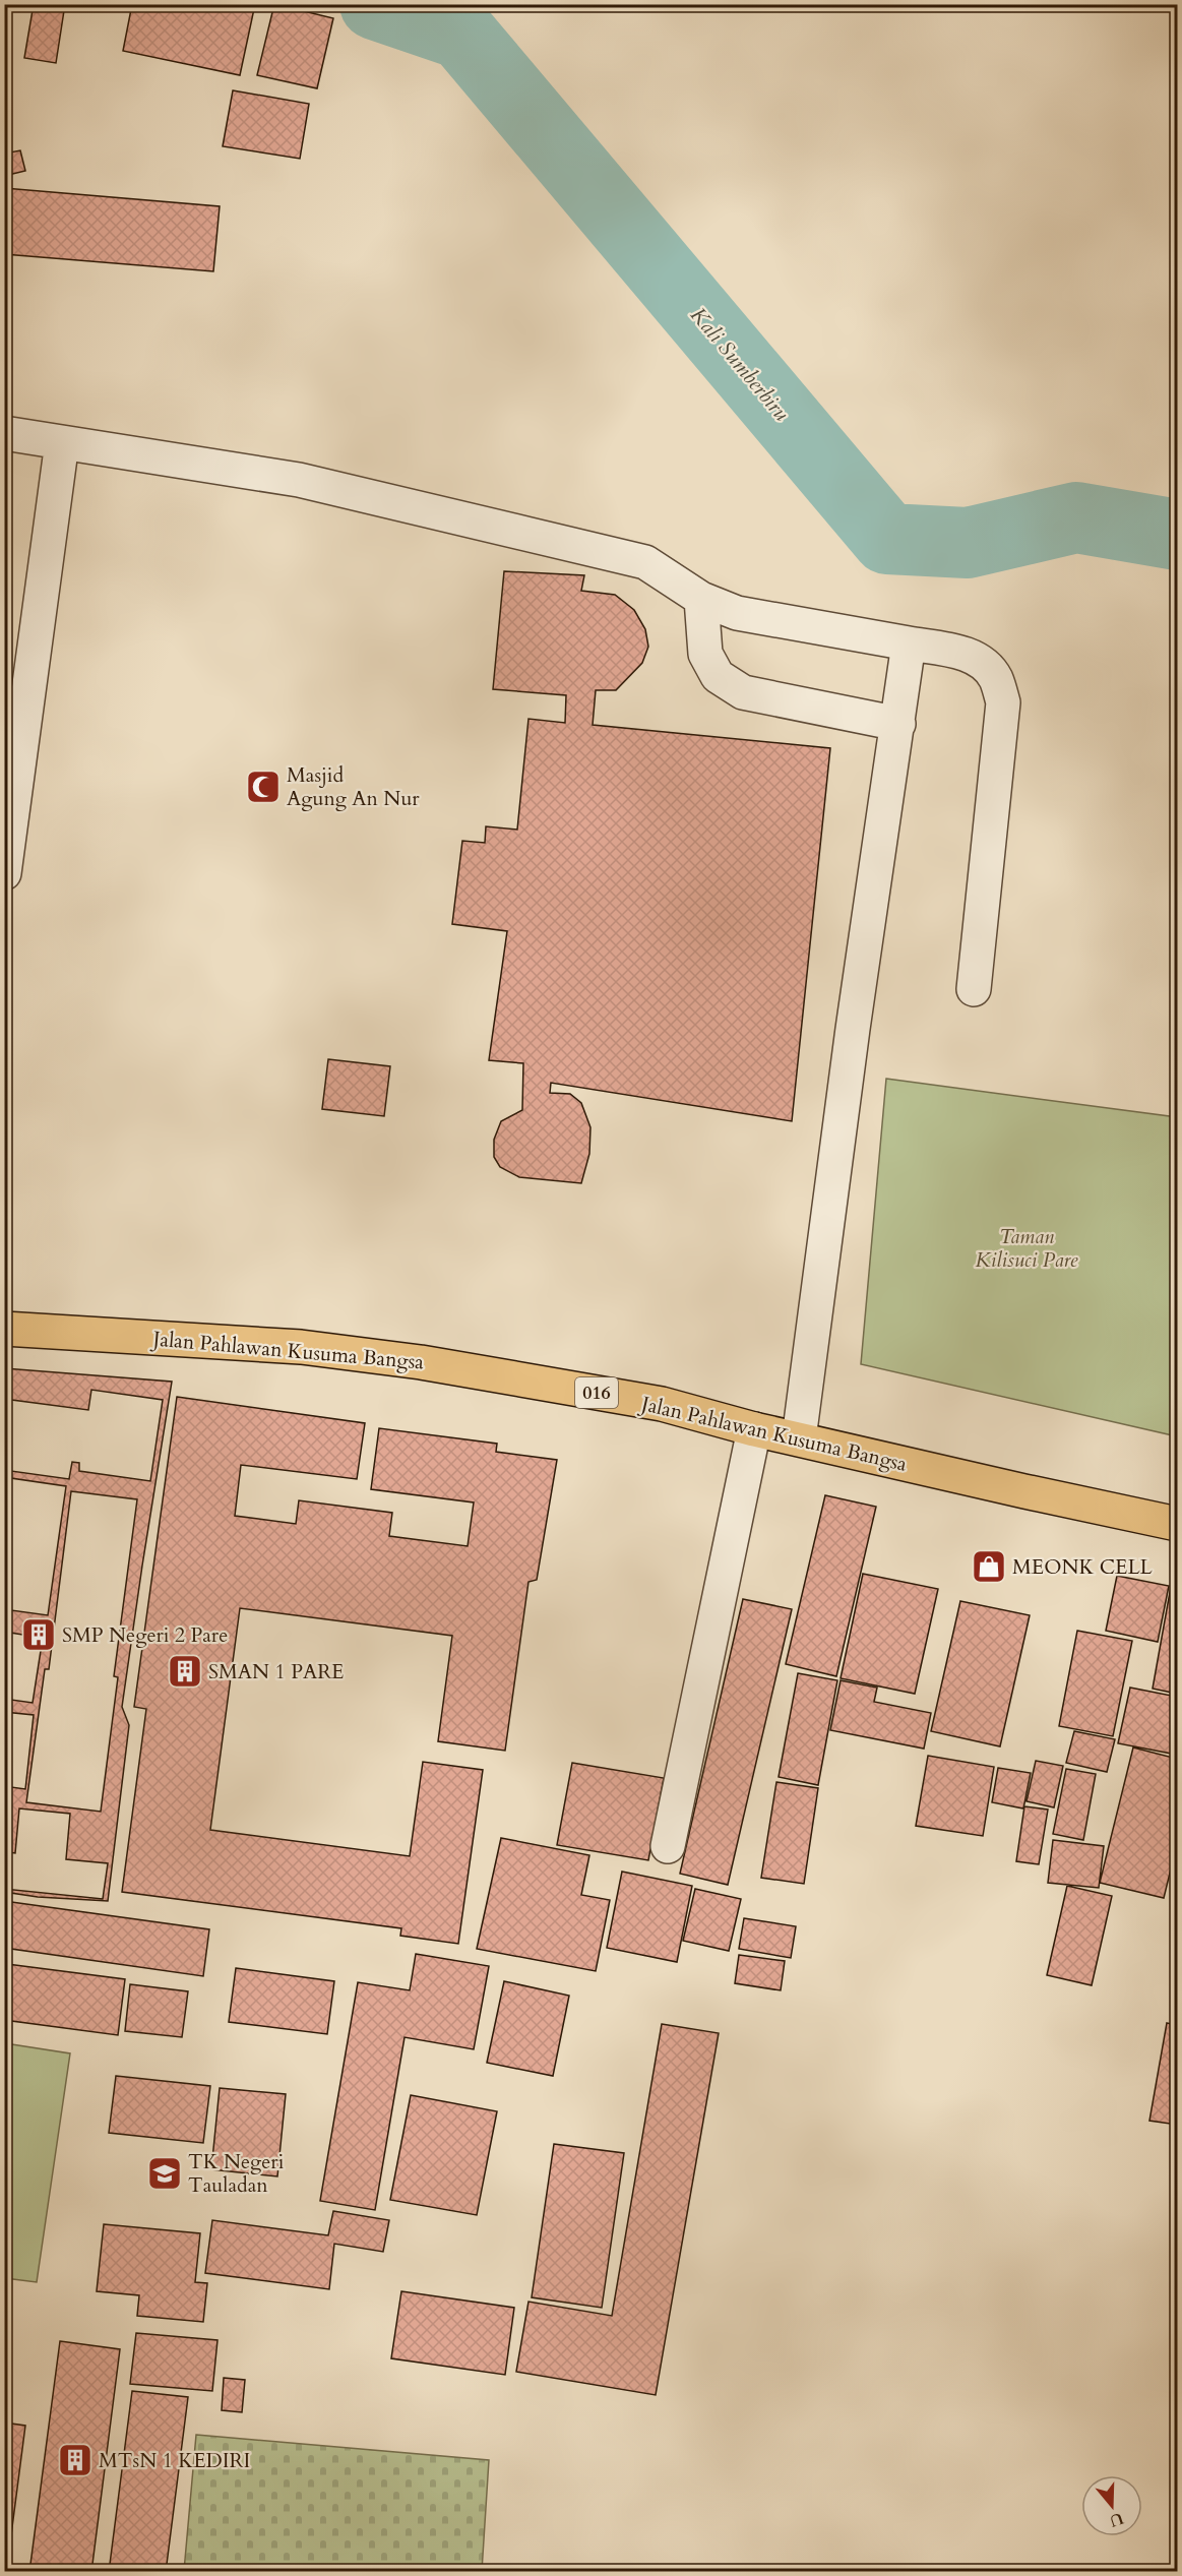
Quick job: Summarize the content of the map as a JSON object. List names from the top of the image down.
{
  "streets": {
    "main road": ["Jalan Pahlawan Kusuma Bangsa", "016"]
  },
  "water": ["Kali Sumberbiru"],
  "parks": ["Taman Kilisuci Pare"],
  "places": {
    "mosque": ["Masjid Agung An Nur"],
    "shop": ["MEONK CELL"],
    "building": ["SMP Negeri 2 Pare", "SMAN 1 PARE", "MTsN 1 KEDIRI"],
    "school or university": ["TK Negeri Tauladan"]
  },
  "north": "bottom"
}
